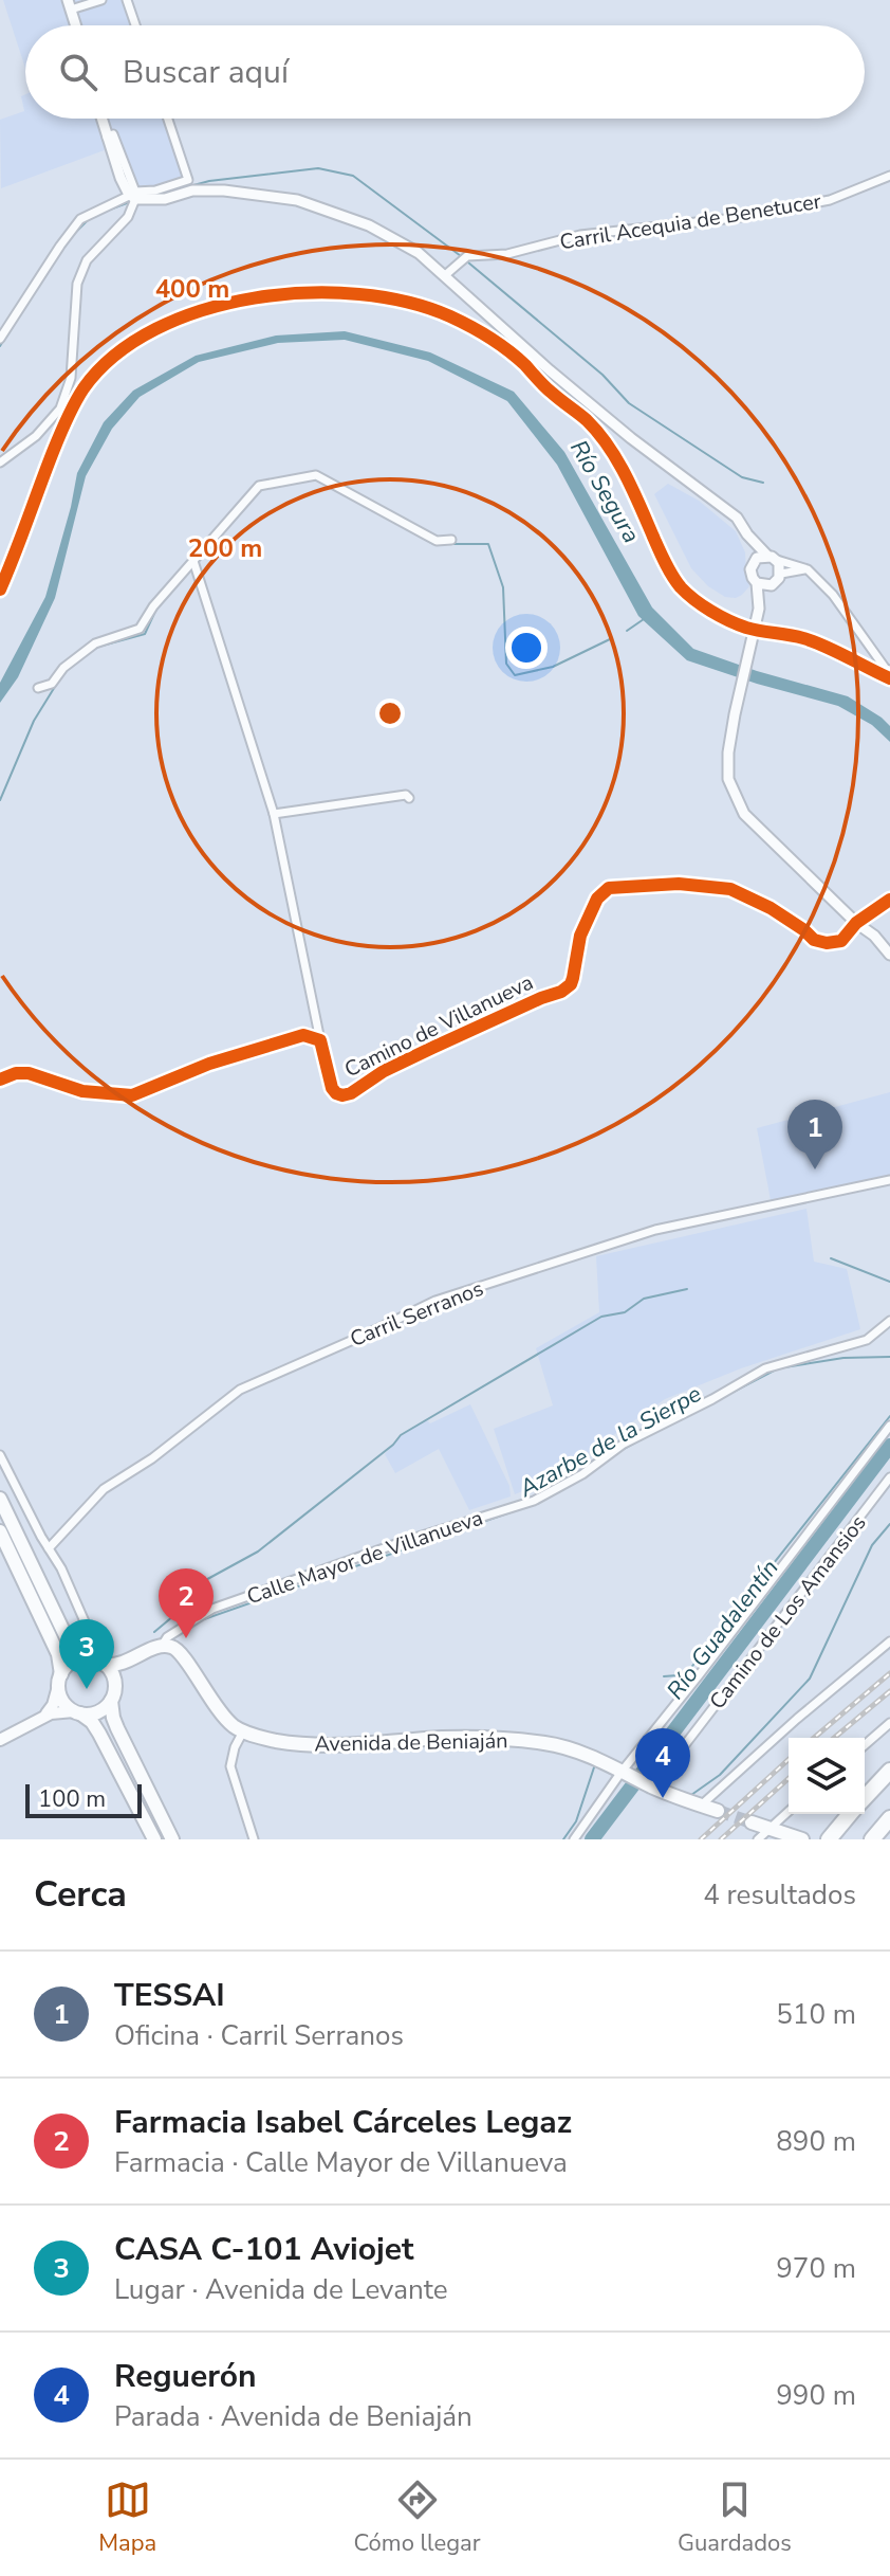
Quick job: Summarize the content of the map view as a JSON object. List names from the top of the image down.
{
  "streets": {
    "main road": ["Avenida de Beniaján"],
    "street": [
      "Carril Acequia de Benetucer",
      "Camino de Villanueva",
      "Carril Serranos",
      "Calle Mayor de Villanueva",
      "Camino de Los Amansios"
    ]
  },
  "crossings": [
    ["Calle Mayor de Villanueva", "Avenida de Beniaján"],
    ["Camino de Los Amansios", "Avenida de Beniaján"]
  ],
  "water": ["Río Segura", "Azarbe de la Sierpe", "Río Guadalentín"],
  "scale_bar": "100 m",
  "page": {
    "search": "Buscar aquí",
    "pins": [
      "1",
      "2",
      "3",
      "4"
    ],
    "scale": "100 m",
    "heading": ["Cerca", "4 resultados"],
    "list": [
      {
        "mark": "1",
        "name": "TESSAI",
        "note": "Oficina · Carril Serranos",
        "value": "510 m"
      },
      {
        "mark": "2",
        "name": "Farmacia Isabel Cárceles Legaz",
        "note": "Farmacia · Calle Mayor de Villanueva",
        "value": "890 m"
      },
      {
        "mark": "3",
        "name": "CASA C-101 Aviojet",
        "note": "Lugar · Avenida de Levante",
        "value": "970 m"
      },
      {
        "mark": "4",
        "name": "Reguerón",
        "note": "Parada · Avenida de Beniaján",
        "value": "990 m"
      }
    ],
    "nav": ["Mapa", "Cómo llegar", "Guardados"]
  },
  "rings": ["400 m", "200 m"]
}
